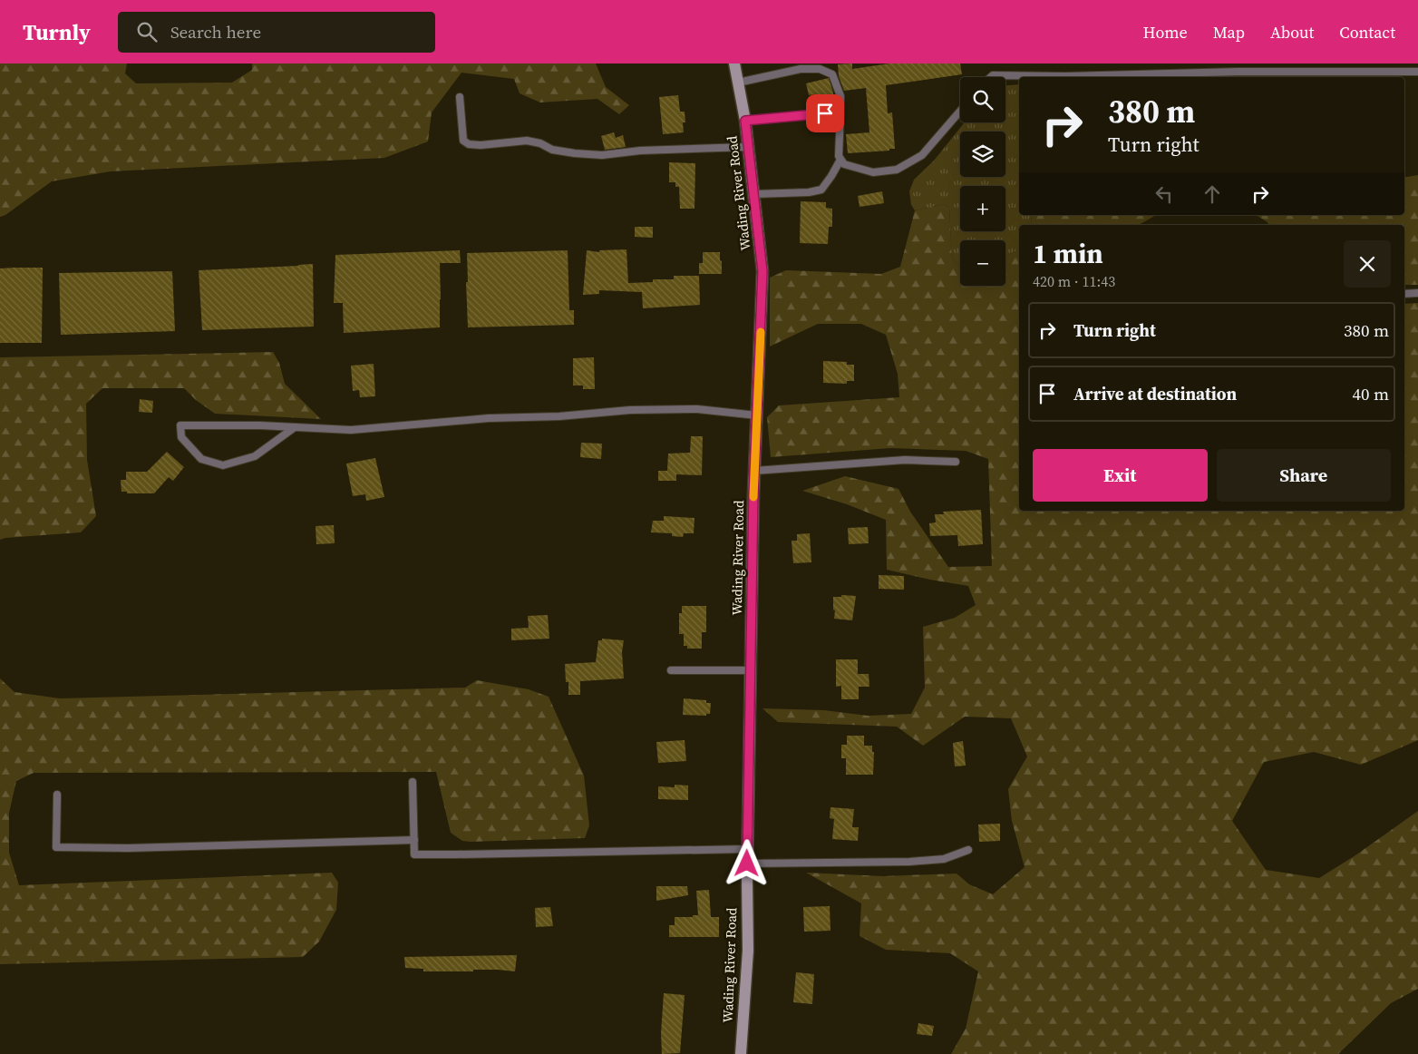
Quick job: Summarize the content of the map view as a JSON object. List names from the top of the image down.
{
  "streets": {
    "main road": ["Wading River Road"]
  },
  "page": {
    "header": "Turnly",
    "search": "Search here",
    "nav": [
      "Home",
      "Map",
      "About",
      "Contact"
    ],
    "map_buttons": ["+", "−"],
    "turn": ["380 m", "Turn right"],
    "heading": ["1 min", "420 m · 11:43"],
    "list": [
      {
        "name": "Turn right",
        "value": "380 m"
      },
      {
        "name": "Arrive at destination",
        "value": "40 m"
      }
    ],
    "buttons": ["Exit", "Share"]
  }
}
